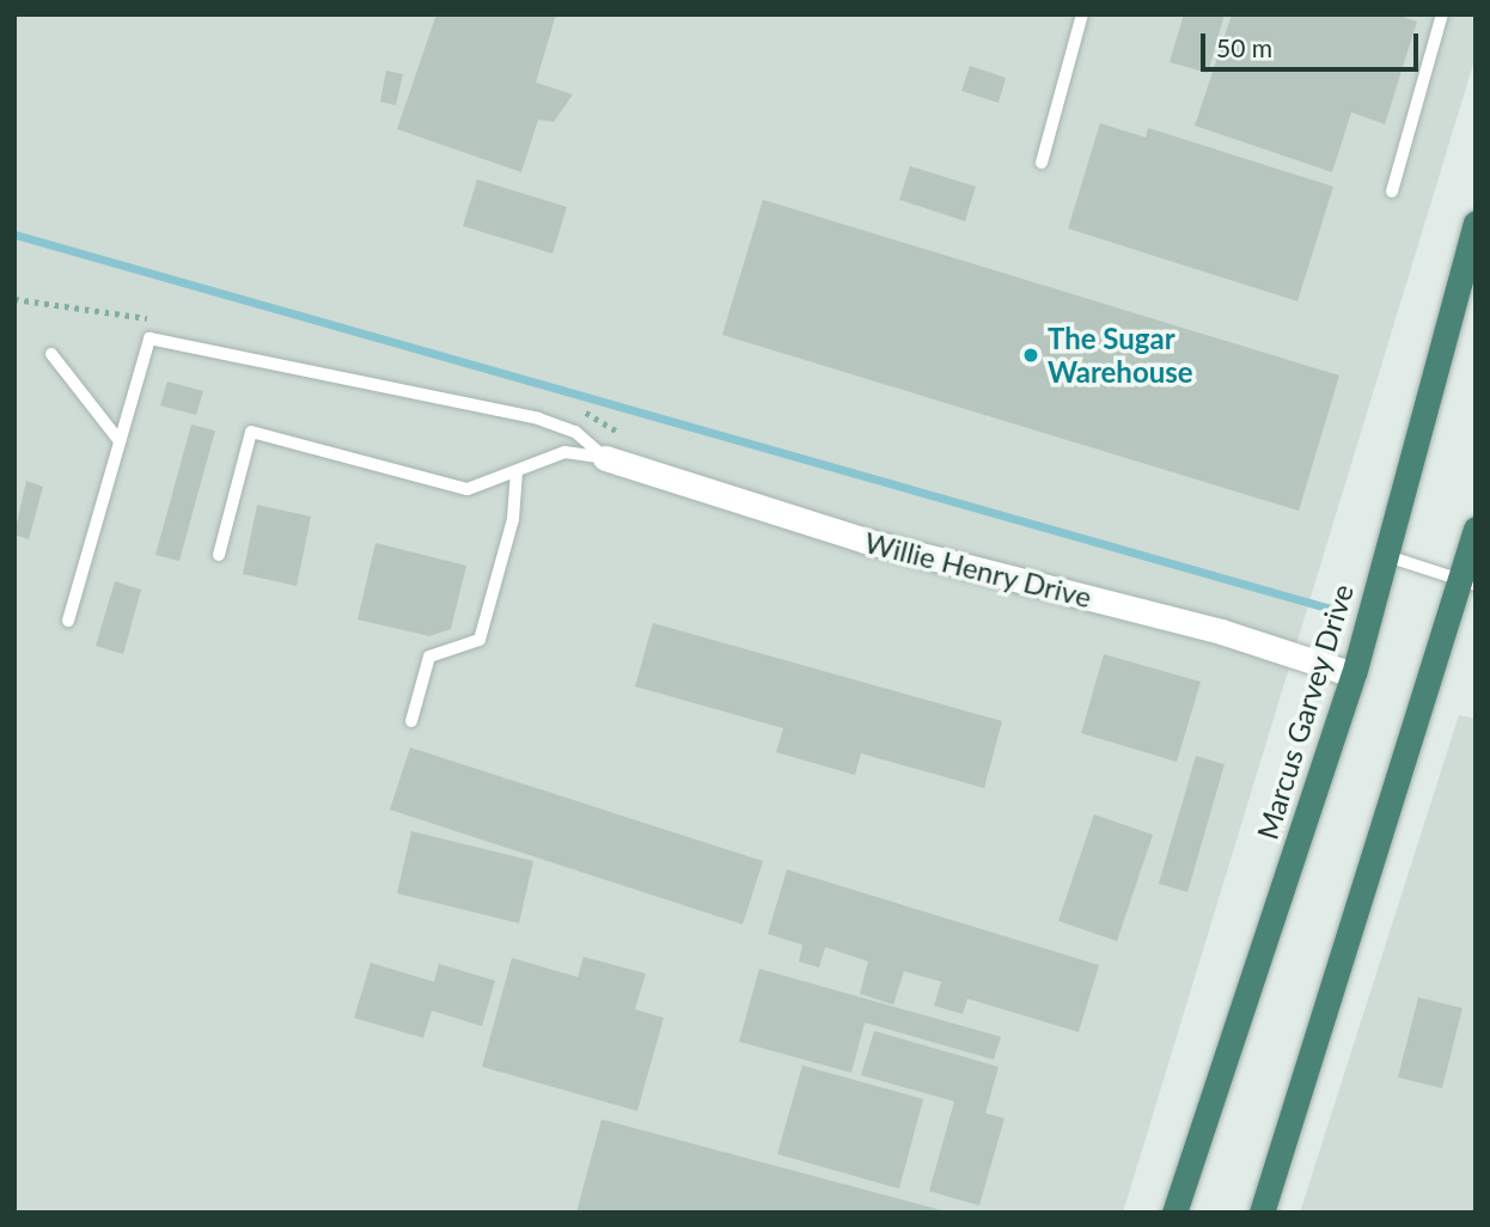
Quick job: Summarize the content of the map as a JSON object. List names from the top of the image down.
{
  "streets": {
    "highway": ["Marcus Garvey Drive"],
    "street": ["Willie Henry Drive"]
  },
  "crossings": [
    ["Willie Henry Drive", "Marcus Garvey Drive"]
  ],
  "places": ["The Sugar Warehouse"],
  "scale_bar": "50 m"
}
